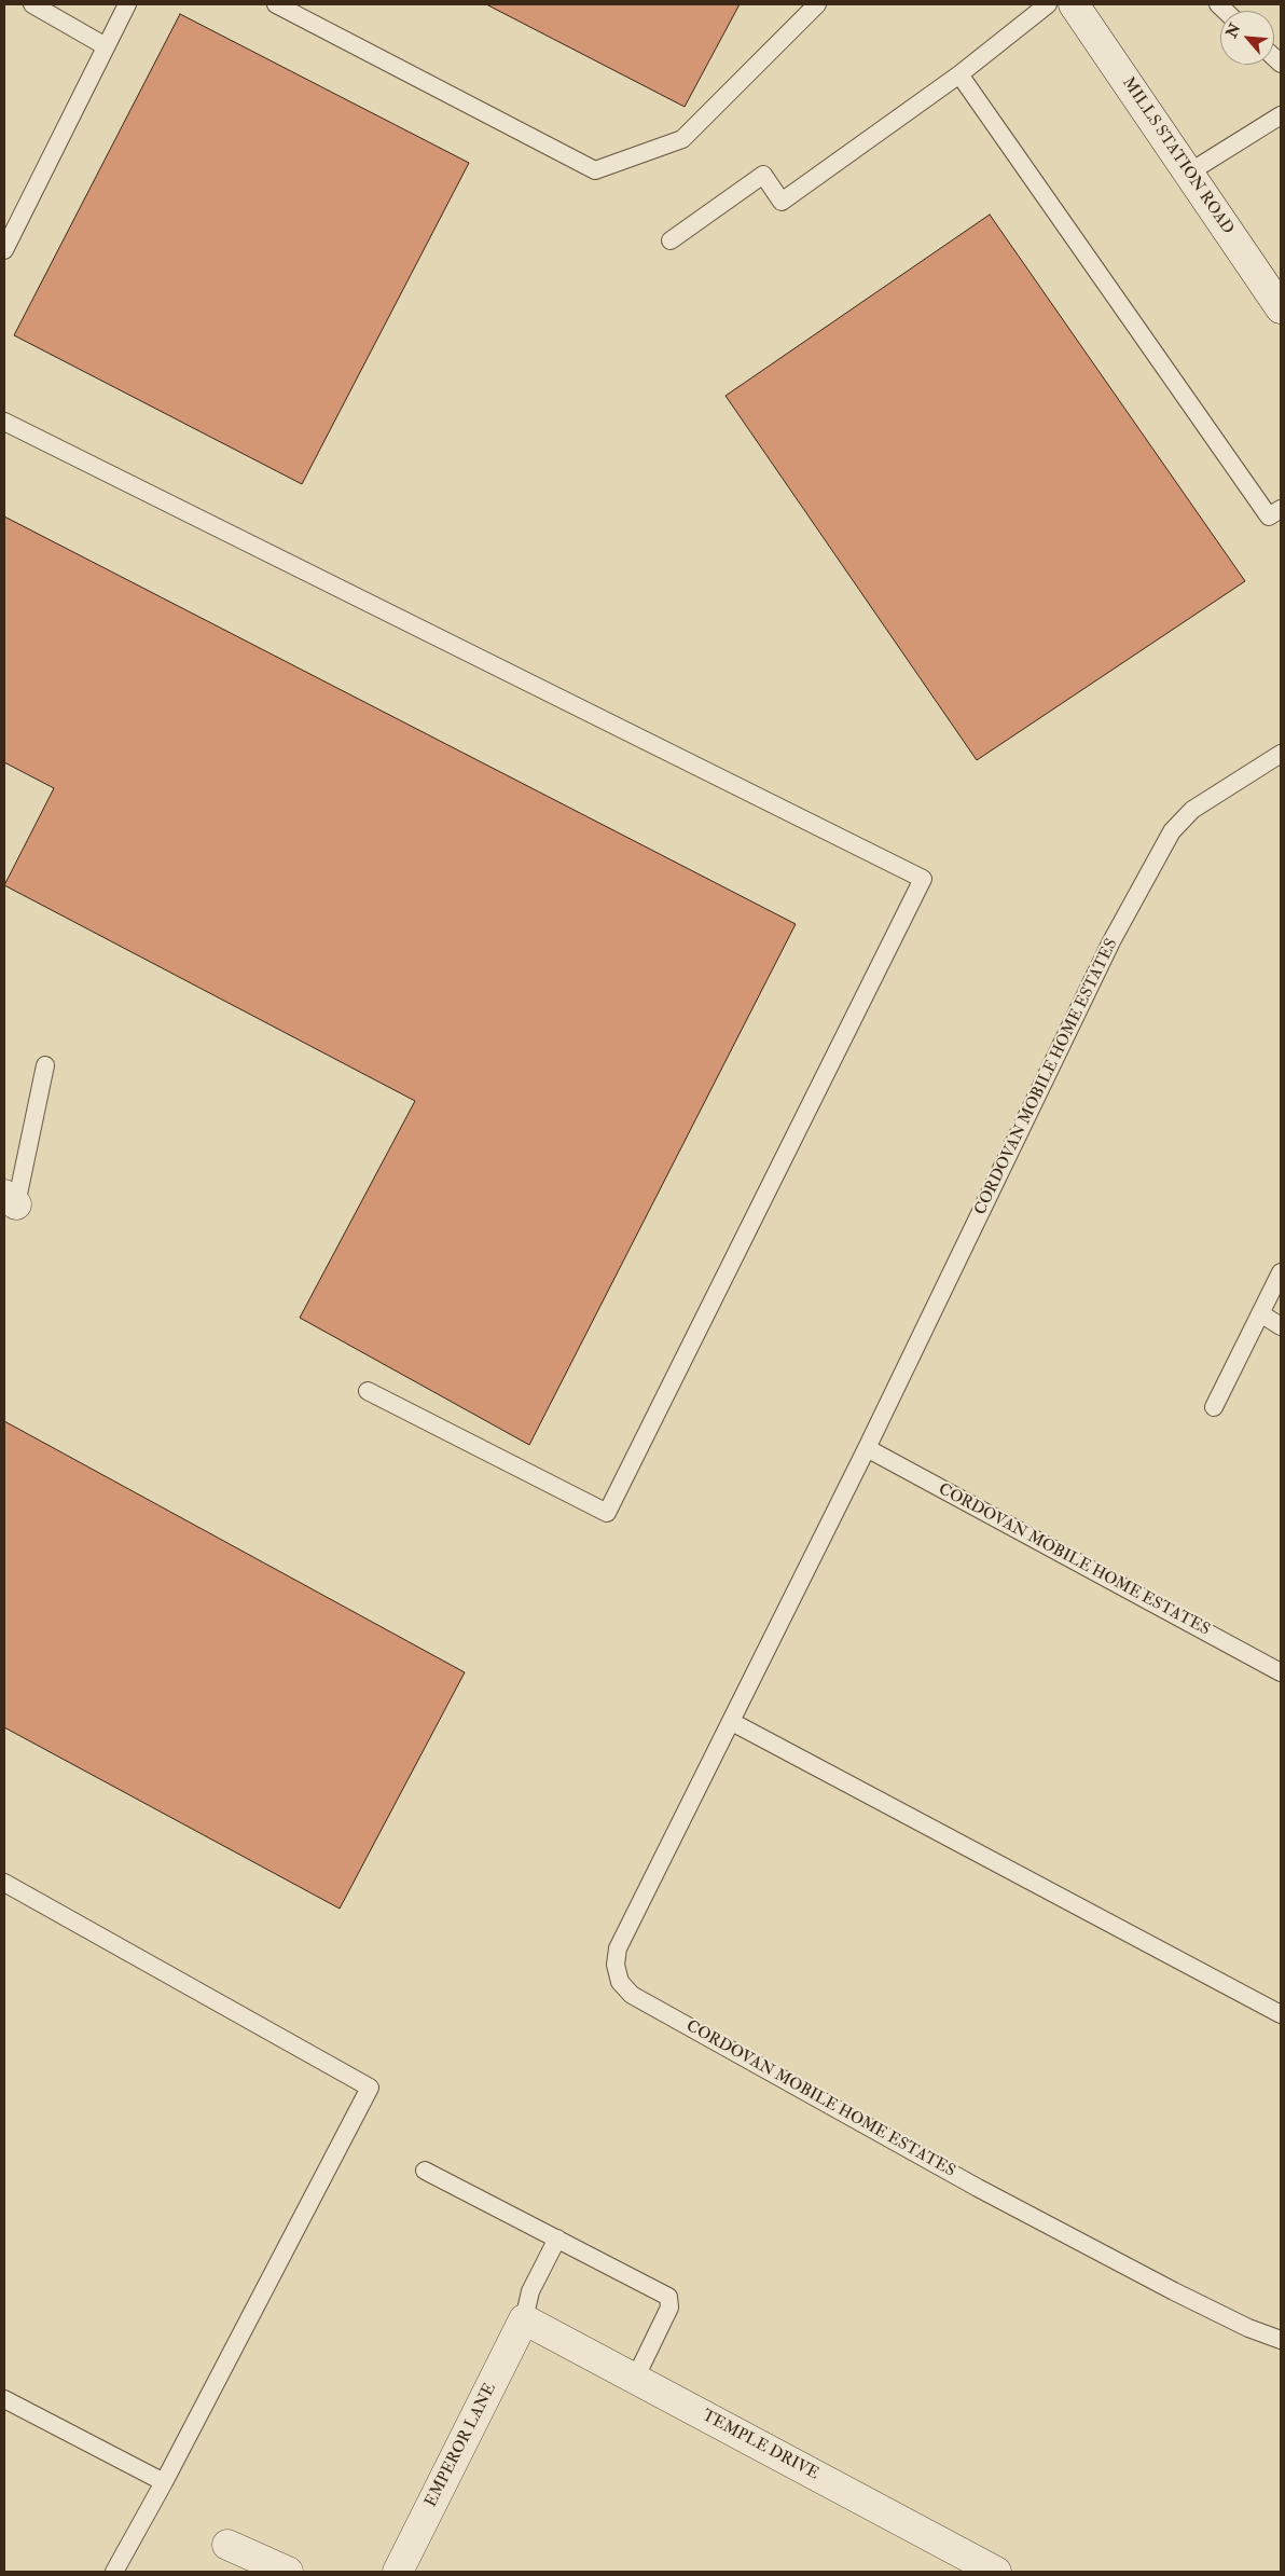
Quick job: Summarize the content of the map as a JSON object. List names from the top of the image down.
{
  "streets": {
    "street": ["MILLS STATION ROAD", "EMPEROR LANE", "TEMPLE DRIVE"],
    "lane": ["CORDOVAN MOBILE HOME ESTATES"]
  },
  "crossings": [
    ["EMPEROR LANE", "TEMPLE DRIVE"]
  ],
  "north": "top left"
}
